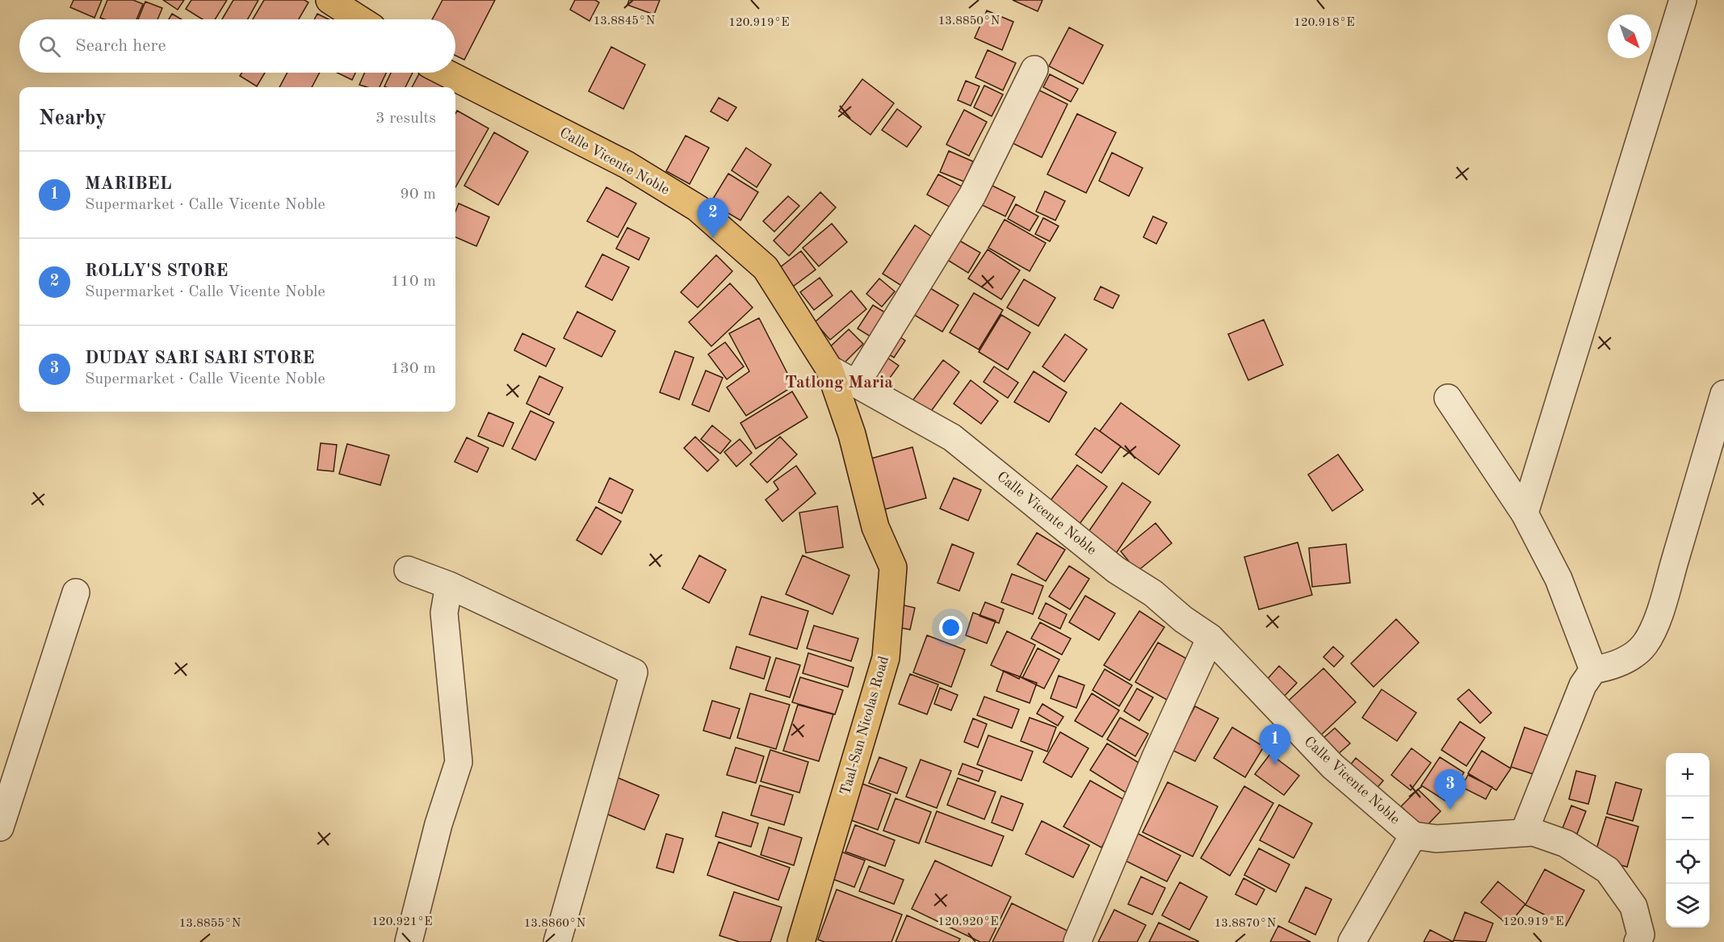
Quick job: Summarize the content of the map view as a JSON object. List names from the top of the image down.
{
  "streets": {
    "main road": ["Calle Vicente Noble", "Taal-San Nicolas Road"]
  },
  "crossings": [
    ["Calle Vicente Noble", "Taal-San Nicolas Road"]
  ],
  "districts": ["Tatlong Maria"],
  "north": "bottom right",
  "page": {
    "search": "Search here",
    "heading": ["Nearby", "3 results"],
    "list": [
      {
        "mark": "1",
        "name": "MARIBEL",
        "note": "Supermarket · Calle Vicente Noble",
        "value": "90 m"
      },
      {
        "mark": "2",
        "name": "ROLLY'S STORE",
        "note": "Supermarket · Calle Vicente Noble",
        "value": "110 m"
      },
      {
        "mark": "3",
        "name": "DUDAY SARI SARI STORE",
        "note": "Supermarket · Calle Vicente Noble",
        "value": "130 m"
      }
    ],
    "pins": ["2", "1", "3"],
    "map_buttons": ["+", "−"]
  },
  "coordinates": [
    "13.8850°N",
    "13.8845°N",
    "120.919°E",
    "120.918°E",
    "120.921°E",
    "120.920°E",
    "13.8855°N",
    "13.8860°N",
    "13.8870°N"
  ]
}
